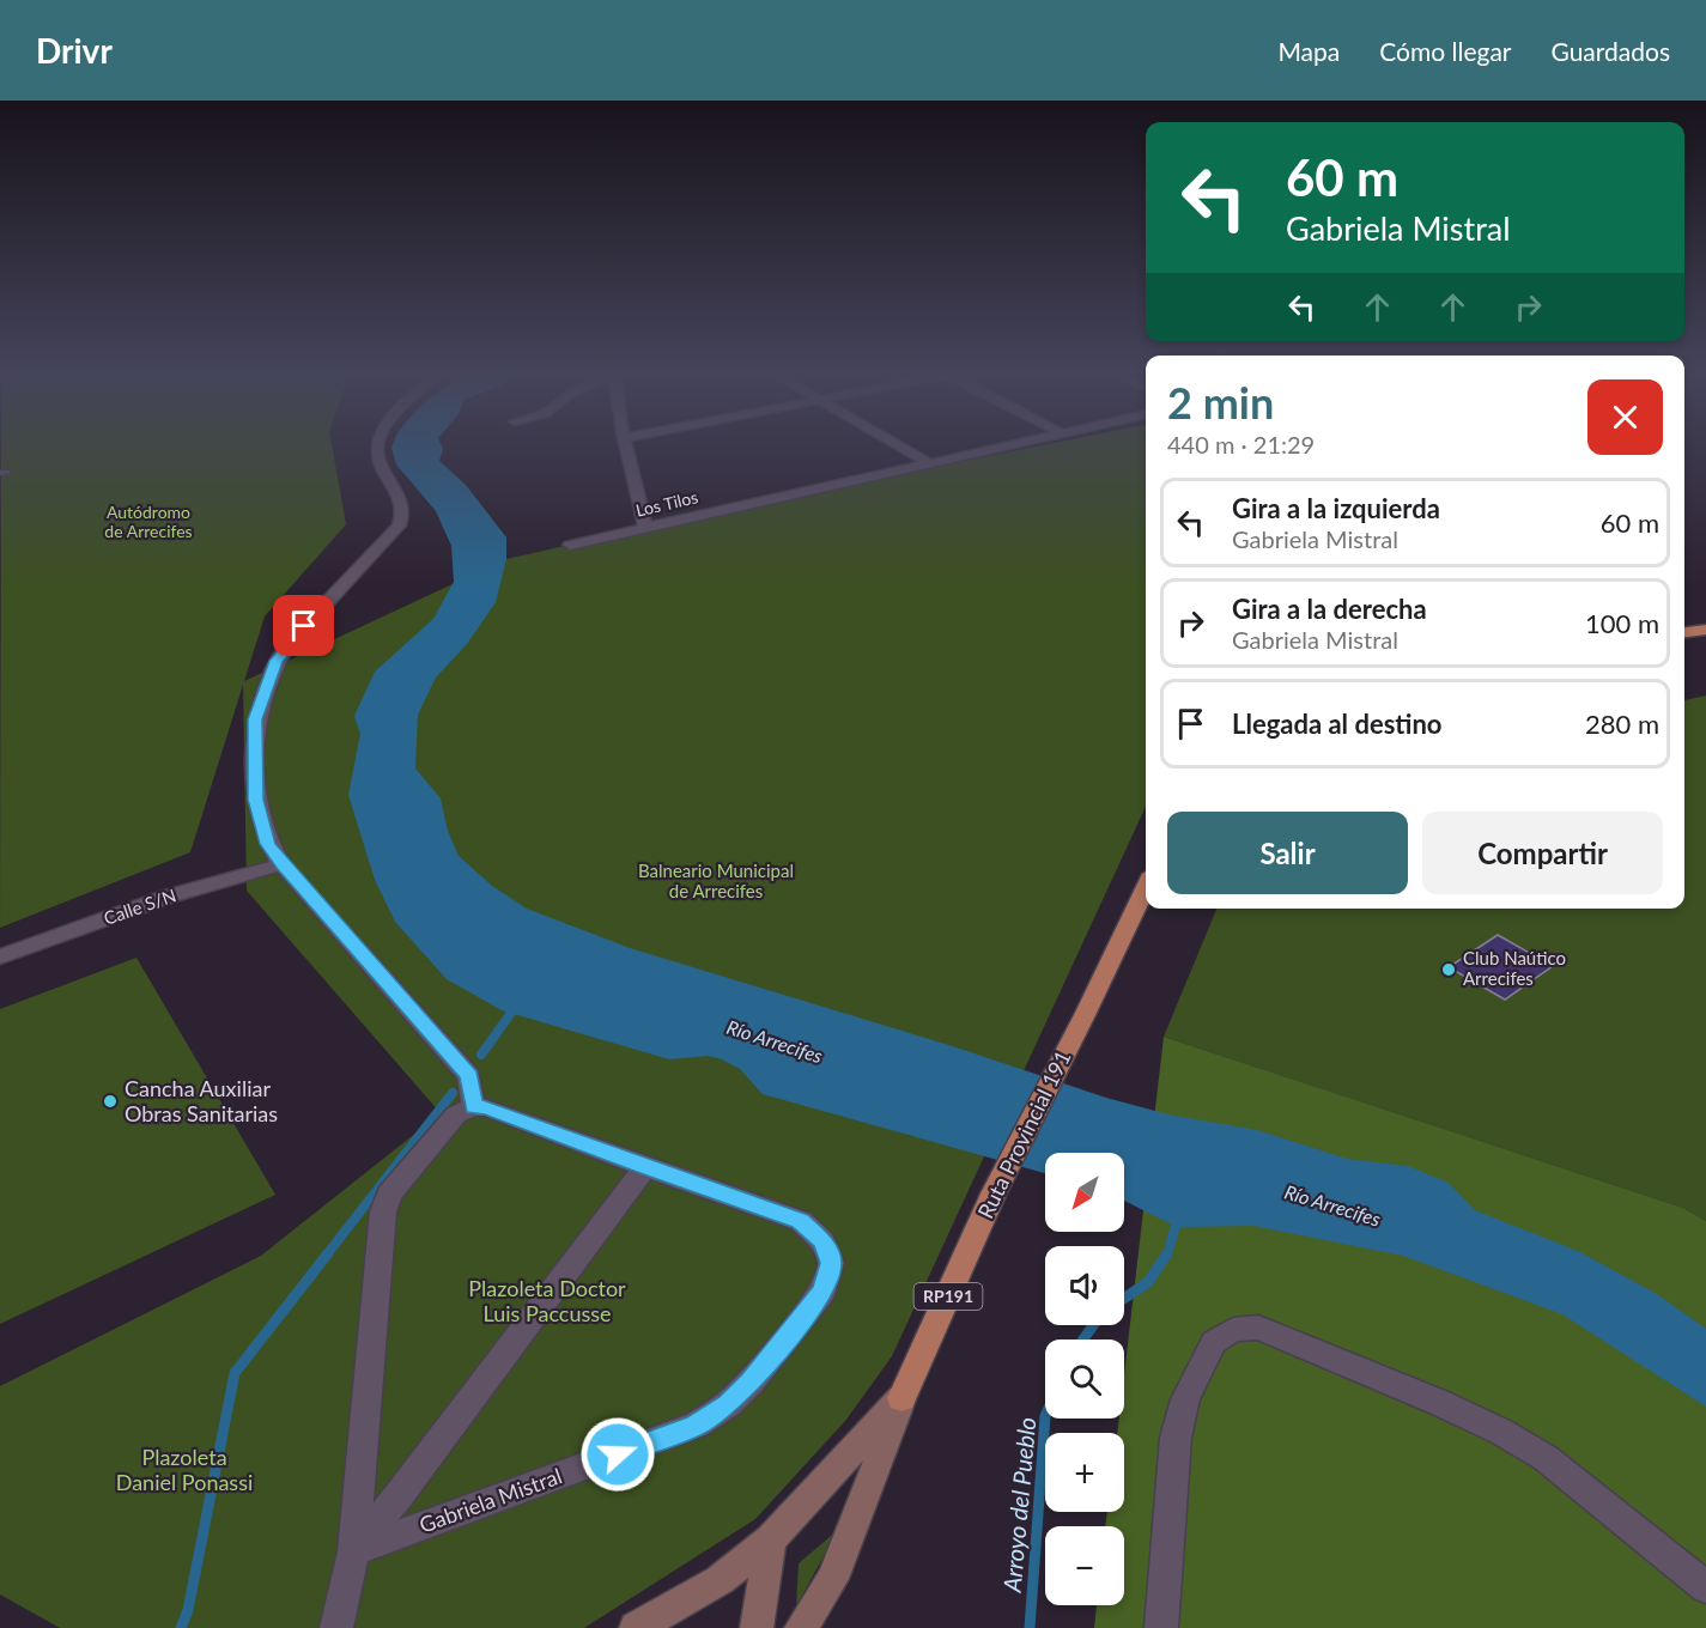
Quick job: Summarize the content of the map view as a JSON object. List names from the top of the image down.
{
  "streets": {
    "main road": ["Ruta Provincial 191", "RP191"],
    "street": ["Los Tilos", "Calle S/N", "Gabriela Mistral"]
  },
  "crossings": [
    ["Ruta Provincial 191", "RP191"]
  ],
  "water": ["Río Arrecifes", "Arroyo del Pueblo"],
  "parks": [
    "Autódromo de Arrecifes",
    "Balneario Municipal de Arrecifes",
    "Plazoleta Doctor Luis Paccusse",
    "Plazoleta Daniel Ponassi"
  ],
  "places": ["Club Naútico Arrecifes", "Cancha Auxiliar Obras Sanitarias"],
  "north": "bottom left",
  "page": {
    "header": "Drivr",
    "nav": ["Mapa", "Cómo llegar", "Guardados"],
    "turn": ["60 m", "Gabriela Mistral"],
    "heading": ["2 min", "440 m · 21:29"],
    "list": [
      {
        "name": "Gira a la izquierda",
        "note": "Gabriela Mistral",
        "value": "60 m"
      },
      {
        "name": "Gira a la derecha",
        "note": "Gabriela Mistral",
        "value": "100 m"
      },
      {
        "name": "Llegada al destino",
        "value": "280 m"
      }
    ],
    "buttons": ["Salir", "Compartir"],
    "map_buttons": ["+", "−"]
  }
}
